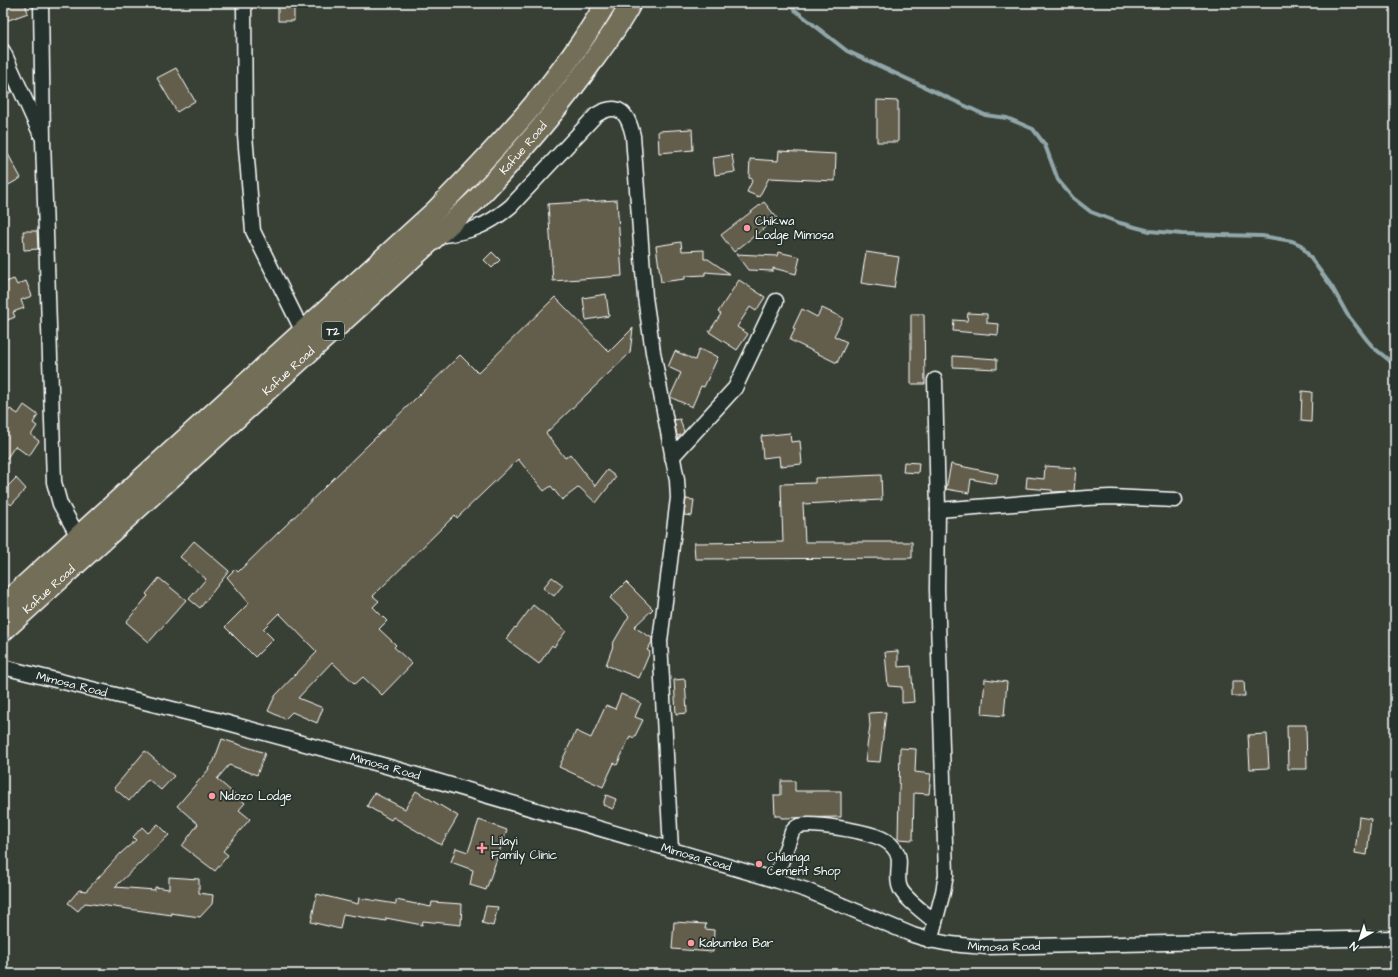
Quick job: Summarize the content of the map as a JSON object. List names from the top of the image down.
{
  "streets": {
    "highway": ["Kafue Road", "T2"],
    "street": ["Mimosa Road"]
  },
  "places": {
    "other": [
      "Chikwa Lodge Mimosa",
      "Ndozo Lodge",
      "Chilanga Cement Shop",
      "Kabumba Bar"
    ],
    "health": ["Lilayi Family Clinic"]
  },
  "north": "bottom left"
}
